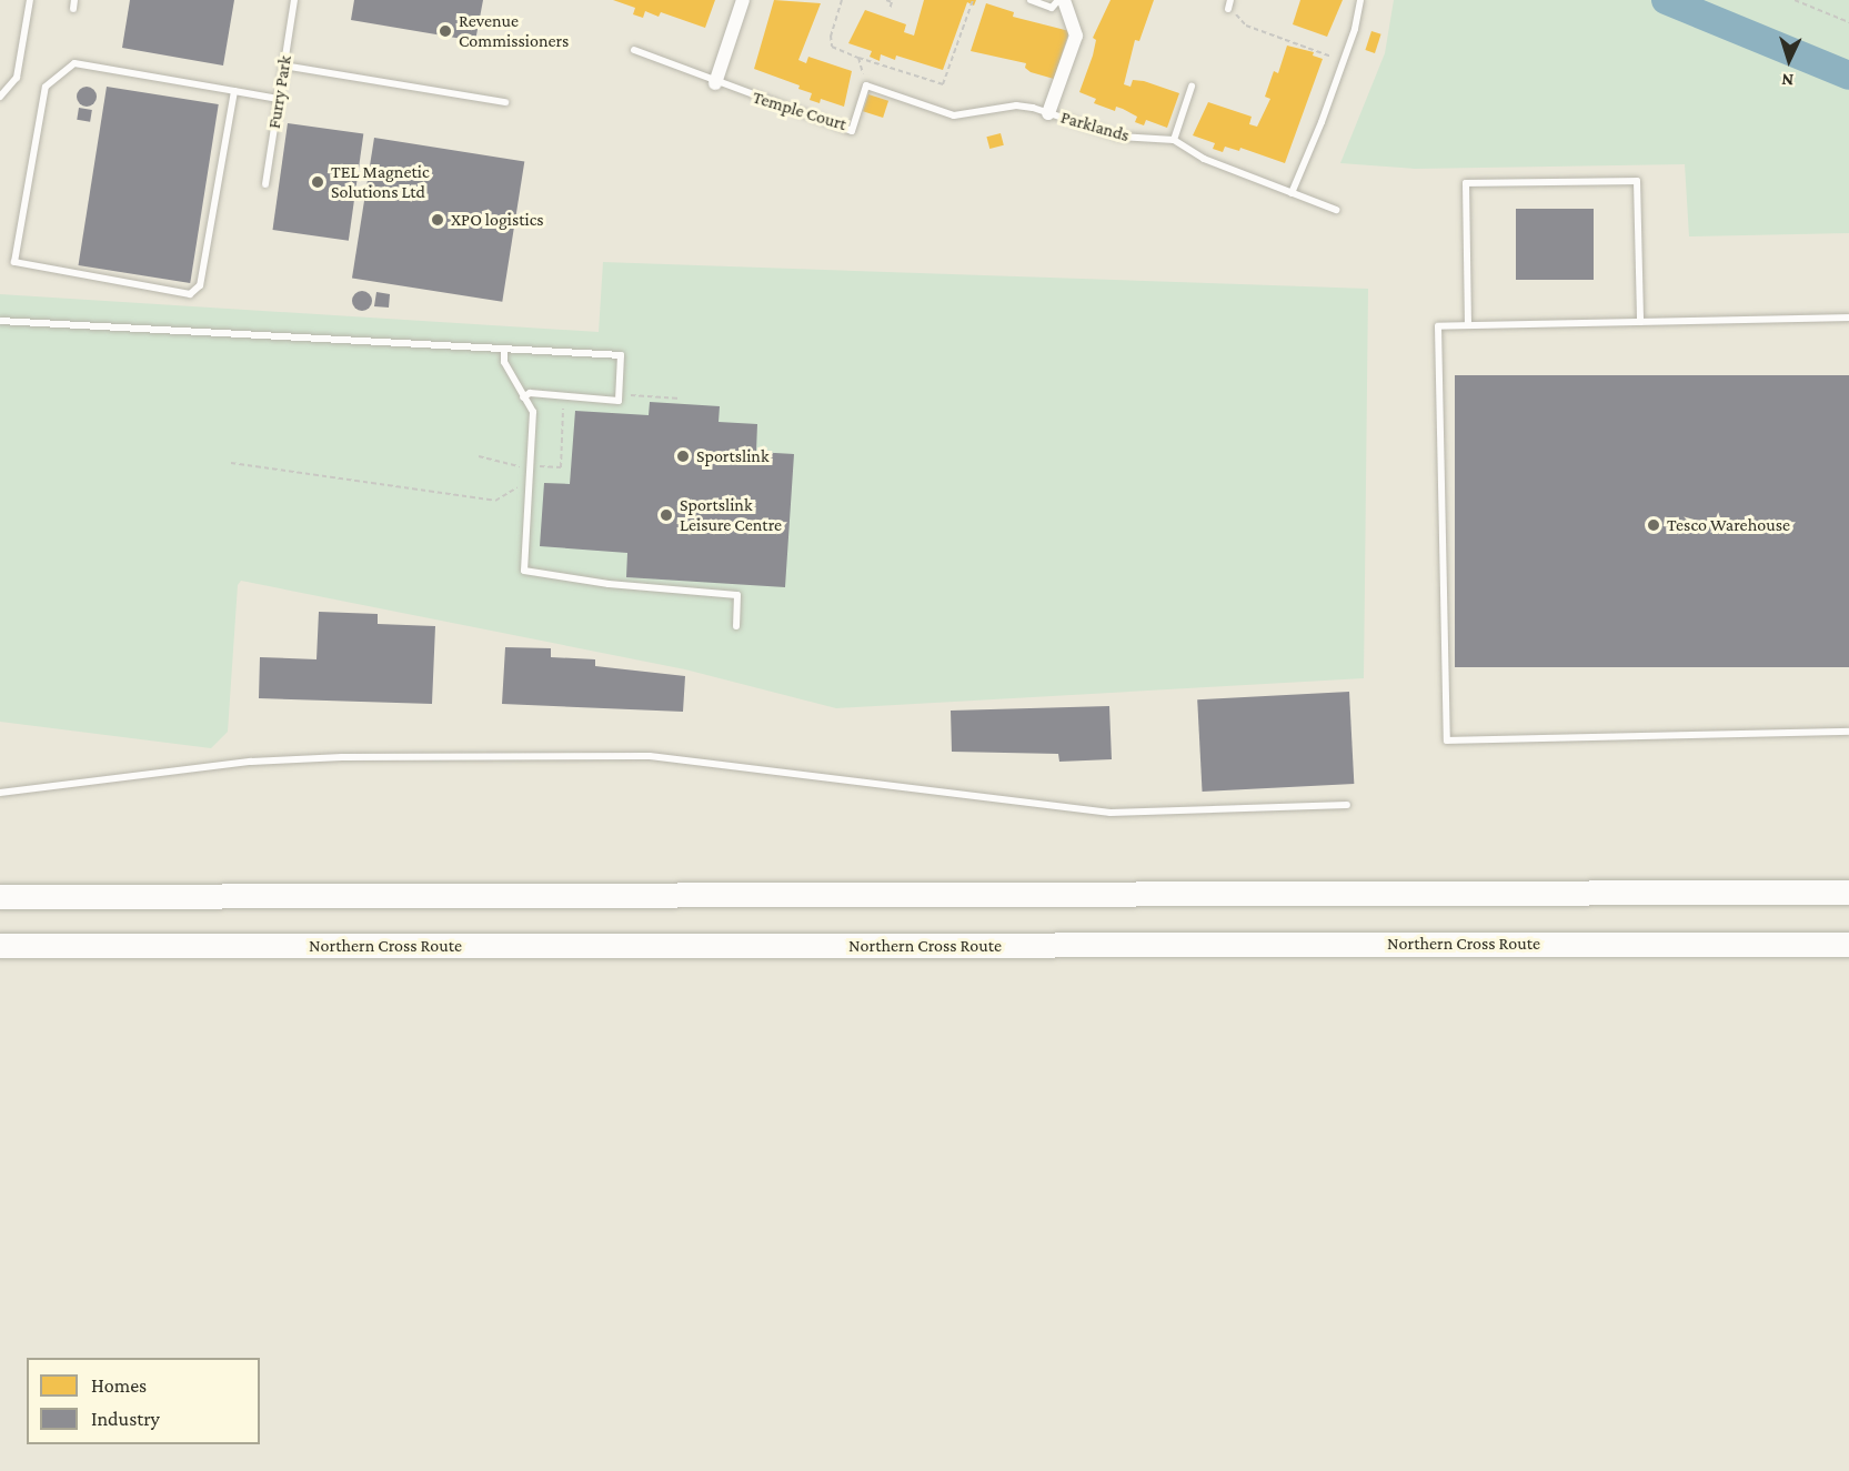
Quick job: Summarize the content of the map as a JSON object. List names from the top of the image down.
{
  "streets": {
    "highway": ["Northern Cross Route"],
    "street": ["Parklands"],
    "lane": ["Furry Park", "Temple Court"]
  },
  "places": [
    "Revenue Commissioners",
    "TEL Magnetic Solutions Ltd",
    "XPO logistics",
    "Sportslink",
    "Sportslink Leisure Centre",
    "Tesco Warehouse"
  ],
  "legend": ["Homes", "Industry"],
  "north": "bottom"
}
